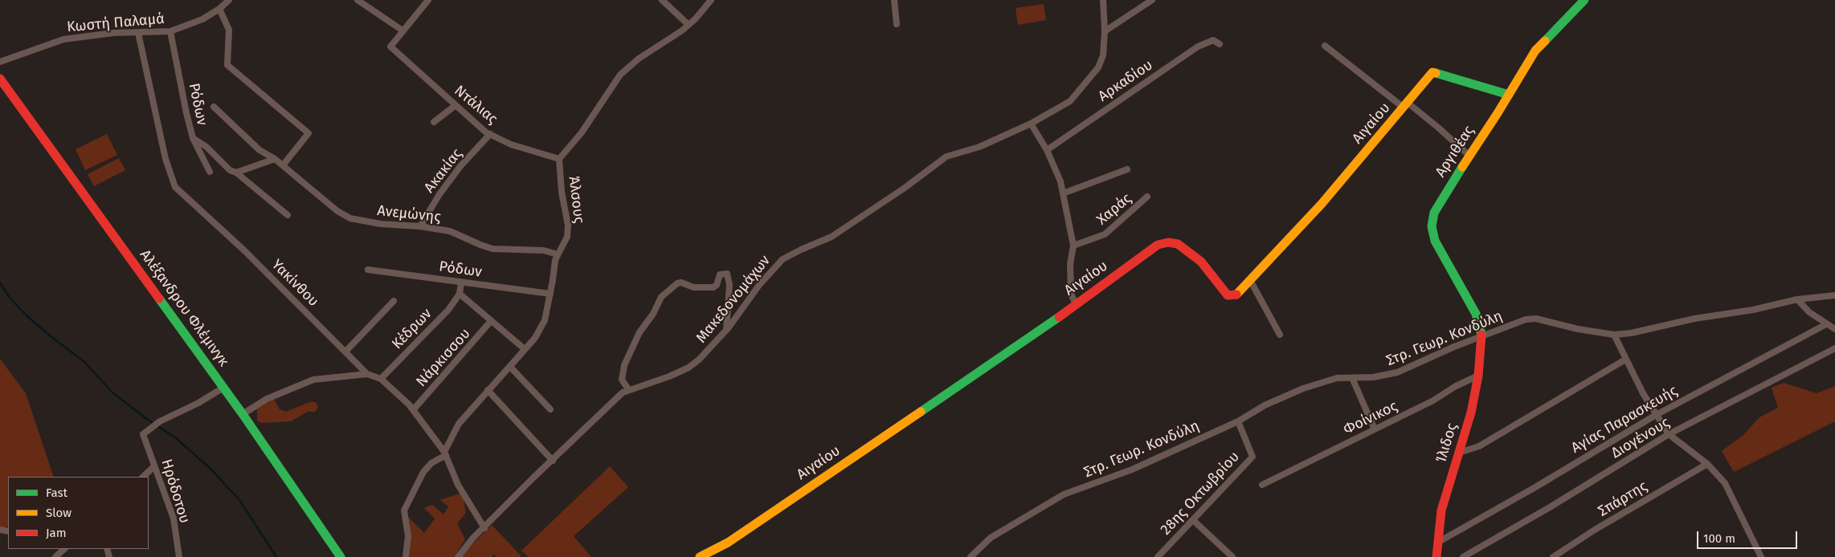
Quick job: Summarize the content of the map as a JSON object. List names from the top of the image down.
{
  "streets": {
    "street": [
      "Κωστή Παλαμά",
      "Αρκαδίου",
      "Ρόδων",
      "Ντάλιας",
      "Αιγαίου",
      "Αργιθέας",
      "Ακακίας",
      "Άλσους",
      "Χαράς",
      "Ανεμώνης",
      "Υακίνθου",
      "Μακεδονομάχων",
      "Αλέξανδρου Φλέμινγκ",
      "Κέδρων",
      "Στρ. Γεωρ. Κονδύλη",
      "Νάρκισσου",
      "Φοίνικος",
      "Αγίας Παρασκευής",
      "Διογένους",
      "Ίλιδος",
      "Ηρόδοτου",
      "28ης Οκτωβρίου",
      "Σπάρτης"
    ]
  },
  "crossings": [
    ["Κωστή Παλαμά", "Ρόδων"],
    ["Κωστή Παλαμά", "Υακίνθου"],
    ["Ρόδων", "Άλσους"],
    ["Ντάλιας", "Ακακίας"],
    ["Ντάλιας", "Άλσους"],
    ["Αιγαίου", "Αργιθέας"],
    ["Αργιθέας", "Στρ. Γεωρ. Κονδύλη"],
    ["Αργιθέας", "Ίλιδος"],
    ["Ακακίας", "Ανεμώνης"],
    ["Άλσους", "Ανεμώνης"],
    ["Άλσους", "Υακίνθου"],
    ["Υακίνθου", "Μακεδονομάχων"],
    ["Υακίνθου", "Κέδρων"],
    ["Υακίνθου", "Νάρκισσου"],
    ["Αλέξανδρου Φλέμινγκ", "Ηρόδοτου"],
    ["Στρ. Γεωρ. Κονδύλη", "Ίλιδος"],
    ["Στρ. Γεωρ. Κονδύλη", "28ης Οκτωβρίου"],
    ["Φοίνικος", "Ίλιδος"],
    ["Αγίας Παρασκευής", "Ίλιδος"]
  ],
  "legend": ["Fast", "Slow", "Jam"],
  "scale_bar": "100 m"
}
